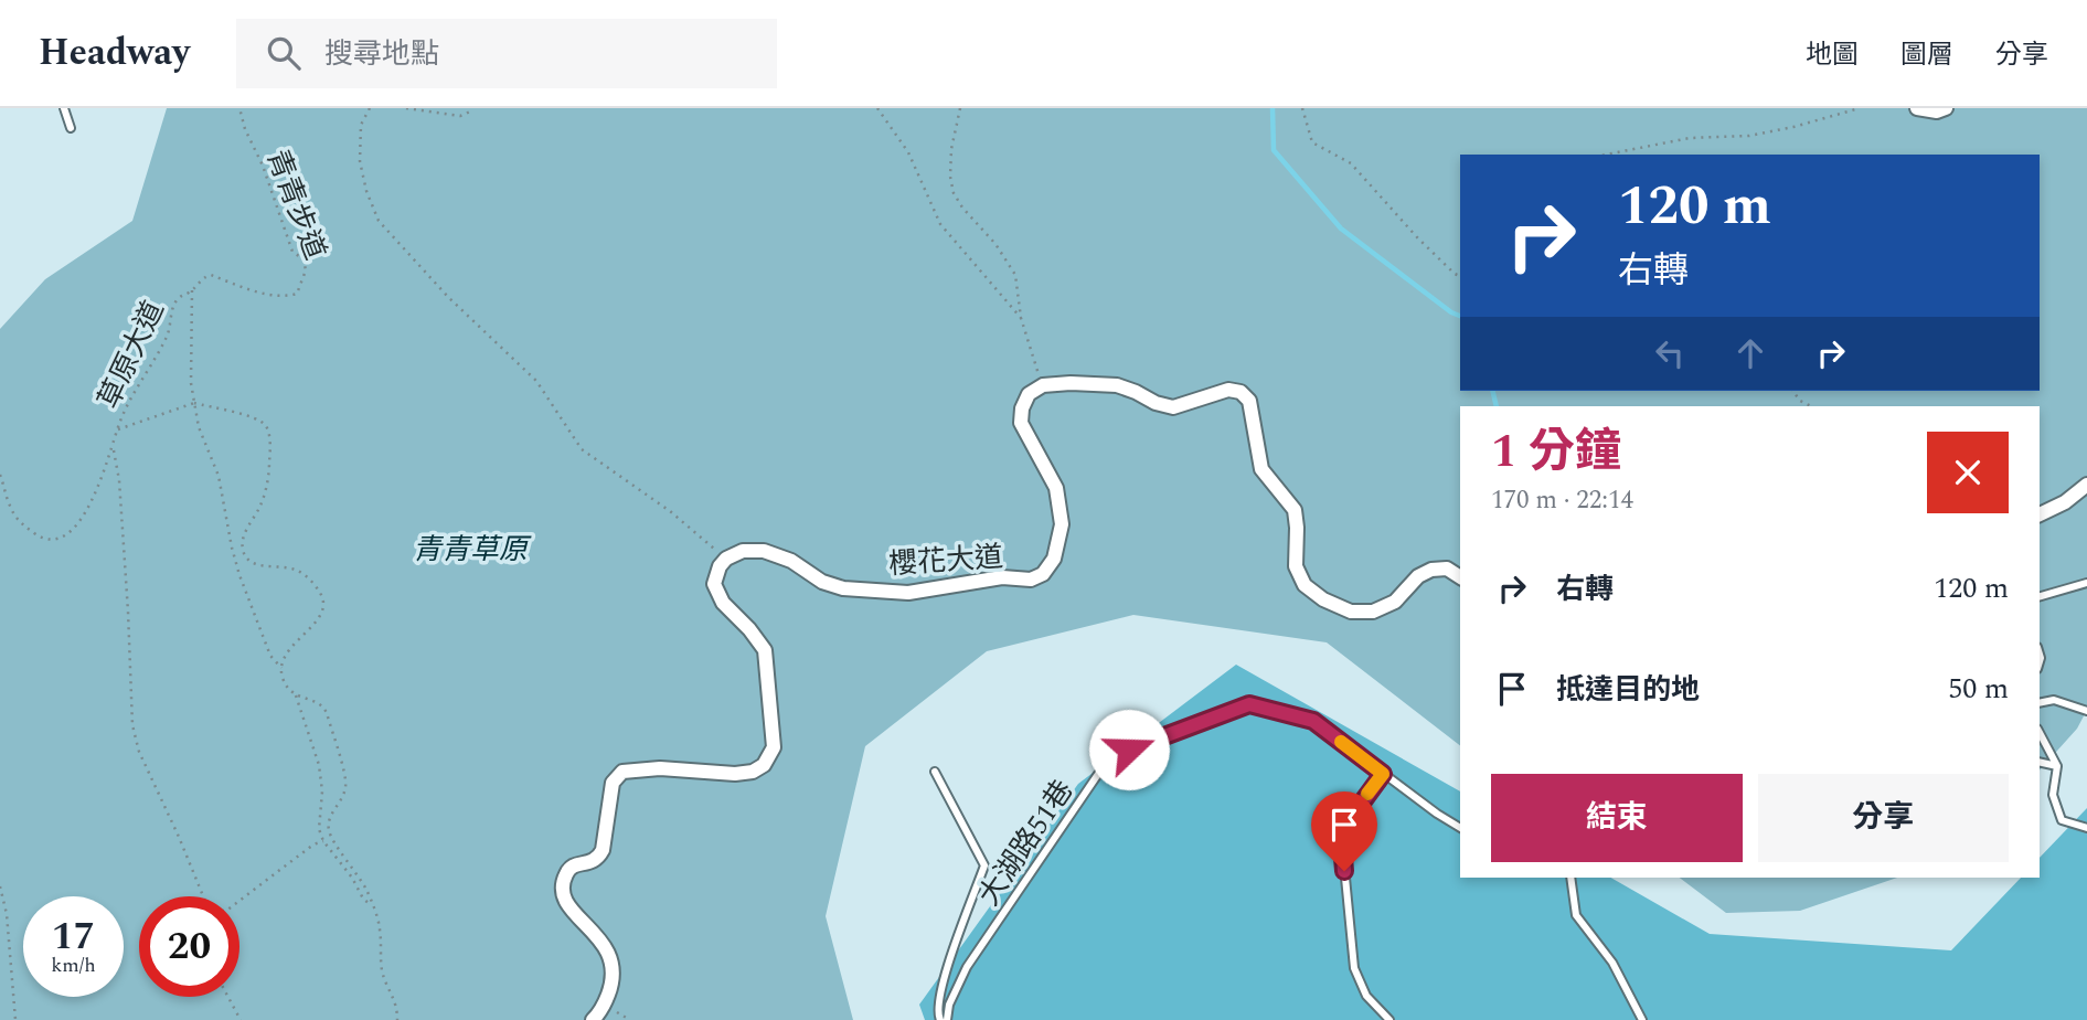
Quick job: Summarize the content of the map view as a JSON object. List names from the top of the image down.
{
  "streets": {
    "street": ["櫻花大道"],
    "lane": ["大湖路51巷"],
    "path": ["青青步道", "草原大道"]
  },
  "crossings": [
    ["青青步道", "草原大道"]
  ],
  "parks": ["青青草原"],
  "page": {
    "header": "Headway",
    "search": "搜尋地點",
    "nav": ["地圖", "圖層", "分享"],
    "turn": ["120 m", "右轉"],
    "heading": ["1 分鐘", "170 m · 22:14"],
    "list": [
      {
        "name": "右轉",
        "value": "120 m"
      },
      {
        "name": "抵達目的地",
        "value": "50 m"
      }
    ],
    "buttons": ["結束", "分享"],
    "speed": "17 km/h",
    "limit": "20"
  }
}
